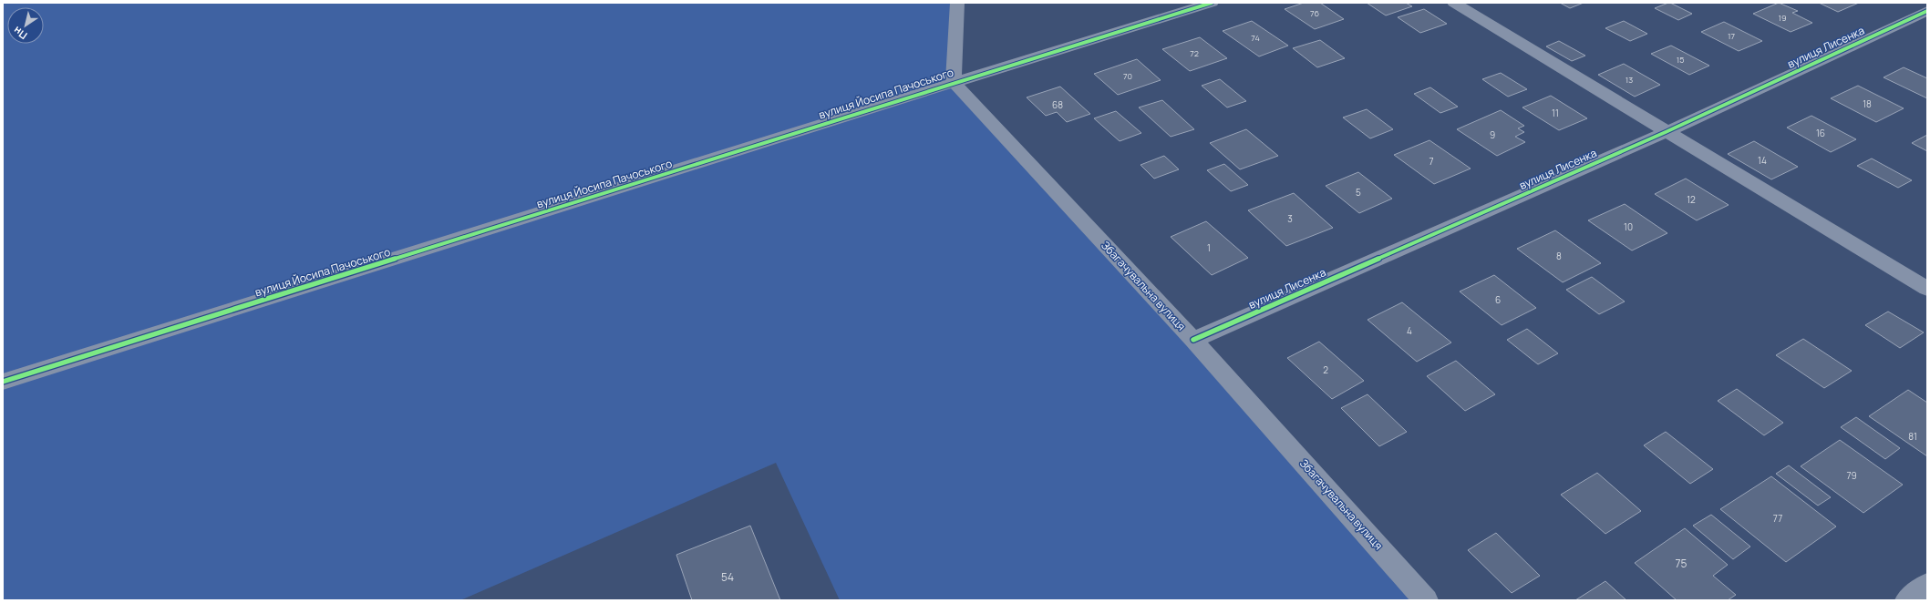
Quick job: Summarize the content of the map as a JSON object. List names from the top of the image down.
{
  "streets": {
    "street": ["вулиця Лисенка", "вулиця Йосипа Пачоського", "Збагачувальна вулиця"]
  },
  "crossings": [
    ["вулиця Лисенка", "Збагачувальна вулиця"],
    ["вулиця Йосипа Пачоського", "Збагачувальна вулиця"]
  ],
  "house_numbers": [
    "76",
    "19",
    "17",
    "74",
    "72",
    "15",
    "70",
    "13",
    "18",
    "68",
    "11",
    "16",
    "9",
    "14",
    "7",
    "5",
    "12",
    "3",
    "10",
    "1",
    "8",
    "6",
    "4",
    "2",
    "81",
    "79",
    "77",
    "75",
    "54"
  ],
  "north": "bottom left"
}
